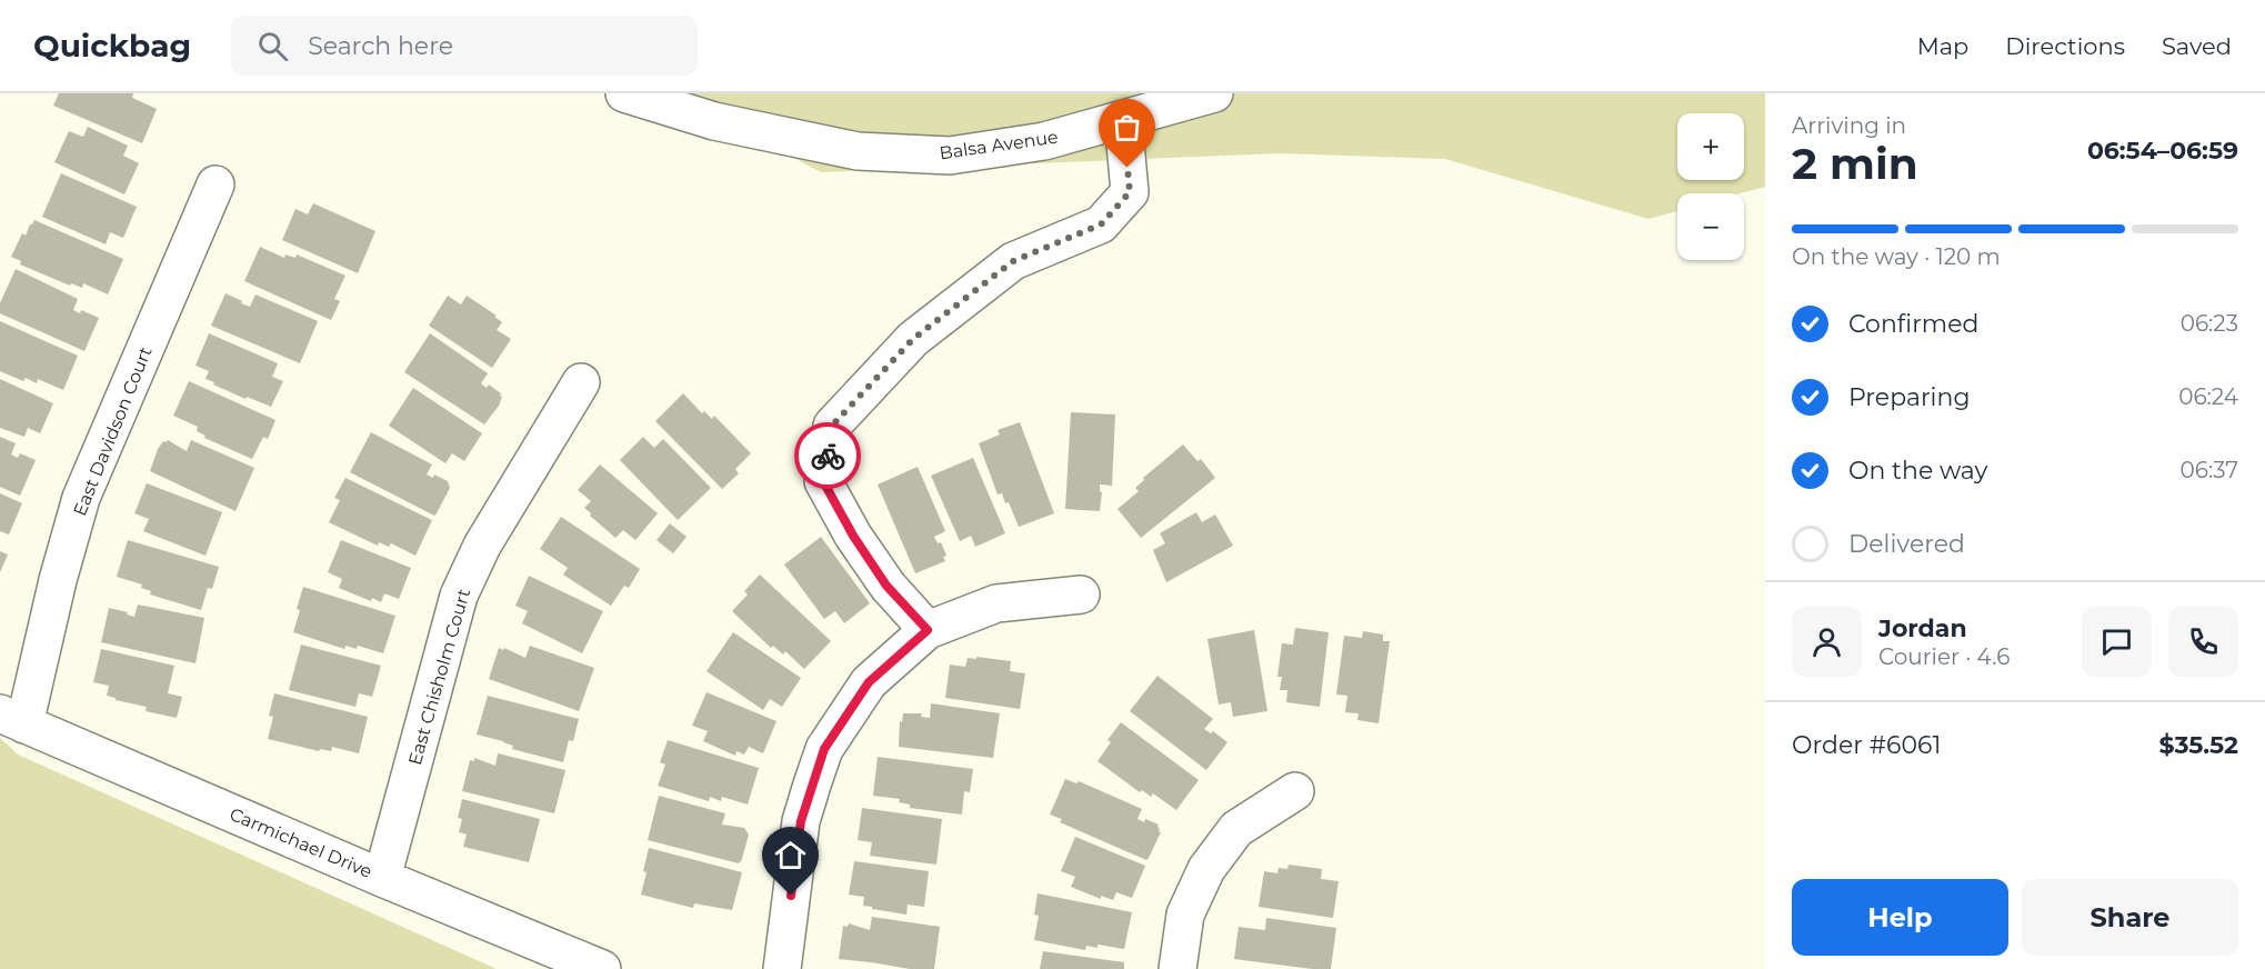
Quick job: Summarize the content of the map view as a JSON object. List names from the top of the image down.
{
  "streets": {
    "street": [
      "Balsa Avenue",
      "East Davidson Court",
      "East Chisholm Court",
      "Carmichael Drive"
    ]
  },
  "crossings": [
    ["East Davidson Court", "Carmichael Drive"],
    ["East Chisholm Court", "Carmichael Drive"]
  ],
  "page": {
    "header": "Quickbag",
    "search": "Search here",
    "nav": ["Map", "Directions", "Saved"],
    "heading": ["2 min", "Arriving in", "06:54–06:59"],
    "panel": [
      "Jordan",
      "Courier · 4.6",
      "Order #6061",
      "$35.52"
    ],
    "map_buttons": ["+", "−"],
    "bar": "On the way · 120 m",
    "list": [
      ["Confirmed", "06:23"],
      ["Preparing", "06:24"],
      ["On the way", "06:37"],
      "Delivered"
    ],
    "buttons": ["Help", "Share"]
  }
}
